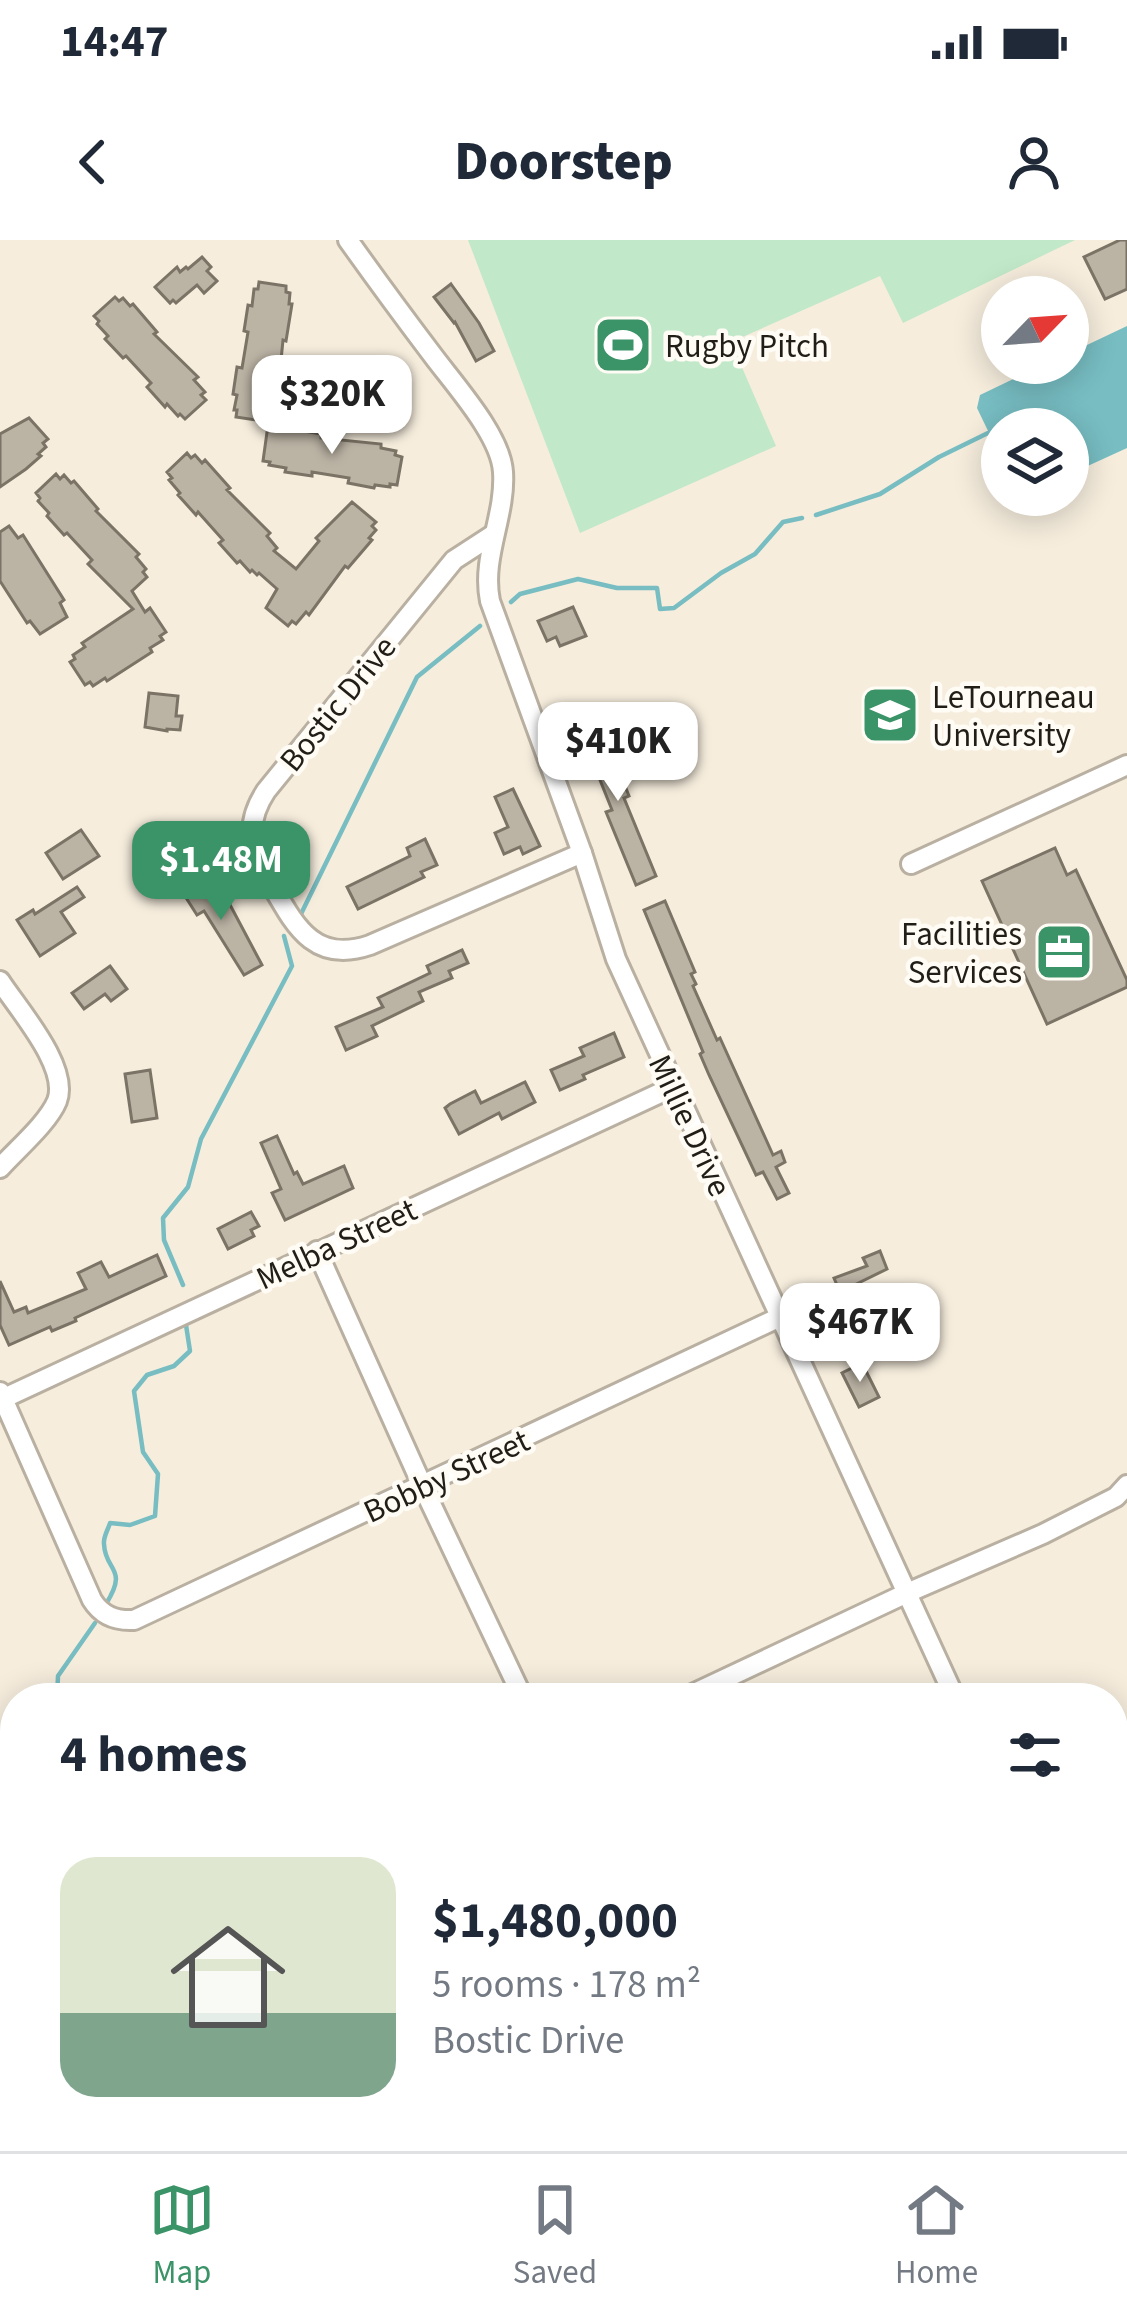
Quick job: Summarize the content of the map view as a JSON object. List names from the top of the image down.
{
  "streets": {
    "street": [
      "Bostic Drive",
      "Millie Drive",
      "Melba Street",
      "Bobby Street"
    ]
  },
  "crossings": [
    ["Bostic Drive", "Millie Drive"],
    ["Millie Drive", "Melba Street"],
    ["Millie Drive", "Bobby Street"],
    ["Melba Street", "Bobby Street"]
  ],
  "places": {
    "sports": ["Rugby Pitch"],
    "school or university": ["LeTourneau University"],
    "office": ["Facilities Services"]
  },
  "north": "top right",
  "page": {
    "status": "14:47",
    "header": "Doorstep",
    "price": [
      "$320K",
      "$410K",
      "$1.48M",
      "$467K"
    ],
    "heading": "4 homes",
    "list": [
      {
        "name": "$1,480,000",
        "note": "5 rooms · 178 m² · Bostic Drive"
      }
    ],
    "tabs": ["Map", "Saved", "Home"]
  }
}
